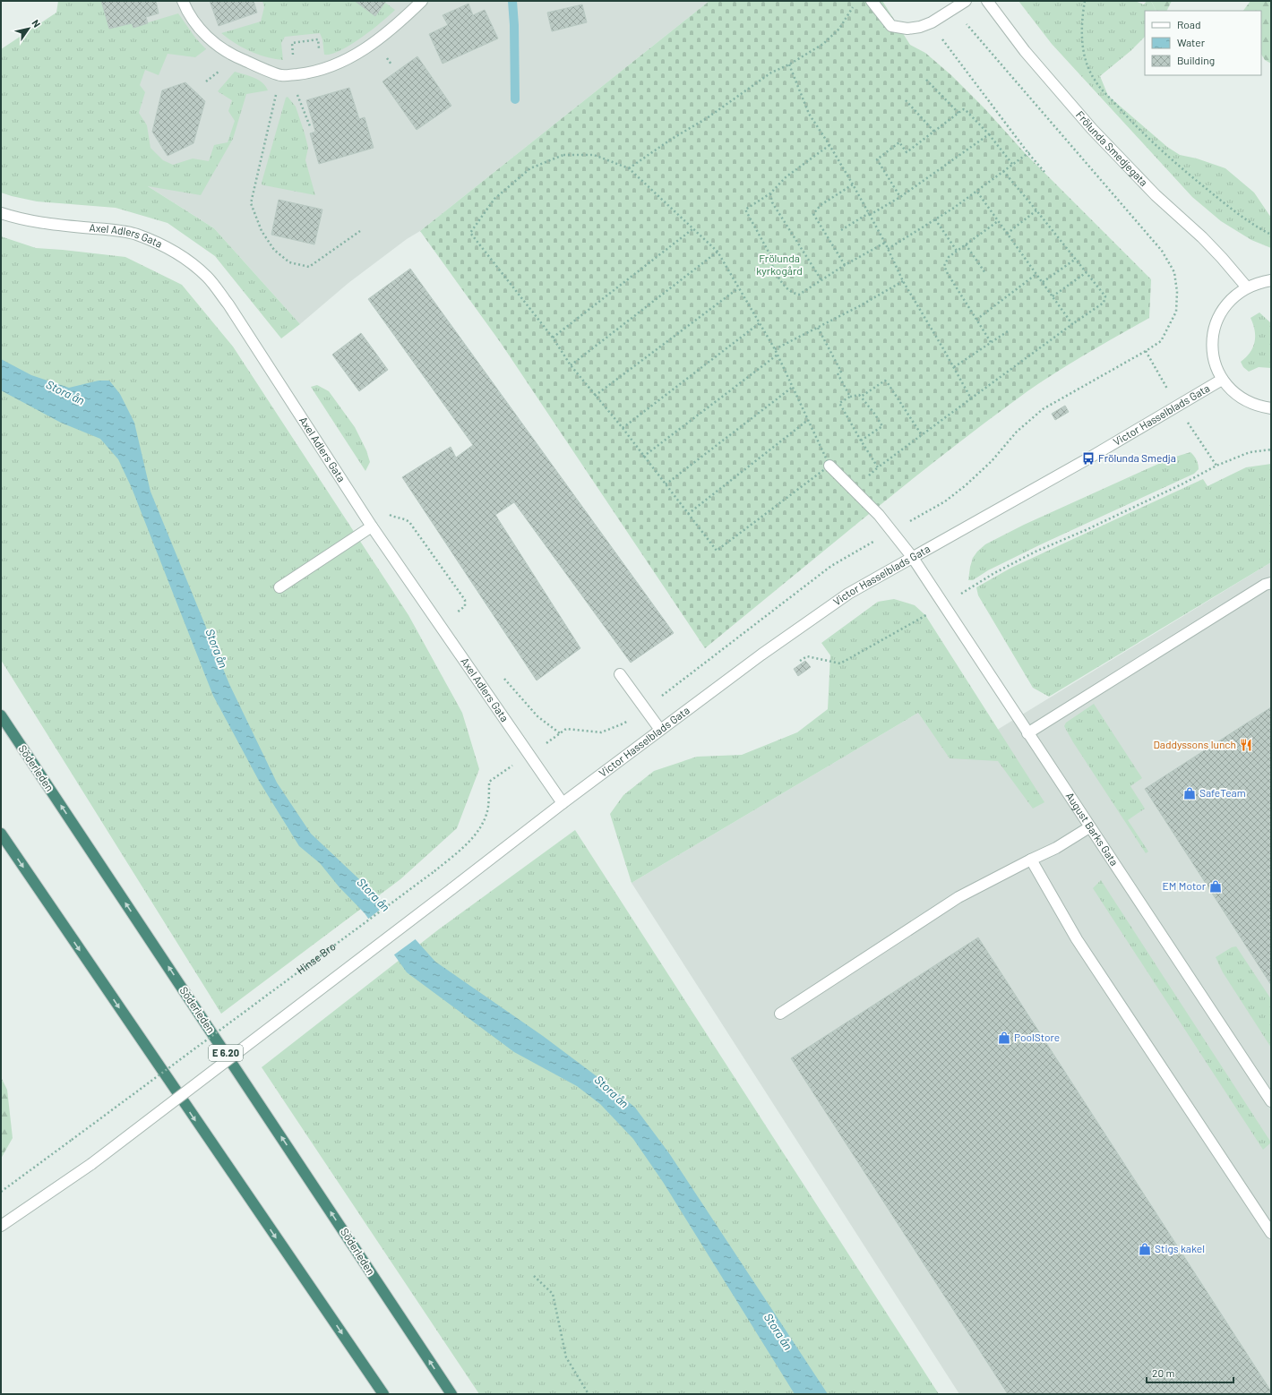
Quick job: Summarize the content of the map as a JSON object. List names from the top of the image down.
{
  "streets": {
    "highway": ["Söderleden", "E 6.20"],
    "street": [
      "Frölunda Smedjegata",
      "Axel Adlers Gata",
      "Victor Hasselblads Gata",
      "August Barks Gata"
    ],
    "path": ["Hinse Bro"]
  },
  "crossings": [
    ["Frölunda Smedjegata", "Victor Hasselblads Gata"],
    ["Axel Adlers Gata", "Victor Hasselblads Gata"],
    ["Axel Adlers Gata", "Hinse Bro"],
    ["Victor Hasselblads Gata", "August Barks Gata"]
  ],
  "water": ["Stora ån"],
  "parks": ["Frölunda kyrkogård"],
  "places": {
    "bus stop": ["Frölunda Smedja"],
    "restaurant": ["Daddyssons lunch"],
    "shop": [
      "SafeTeam",
      "EM Motor",
      "PoolStore",
      "Stigs kakel"
    ]
  },
  "legend": ["Road", "Water", "Building"],
  "scale_bar": "20 m",
  "north": "top right"
}
